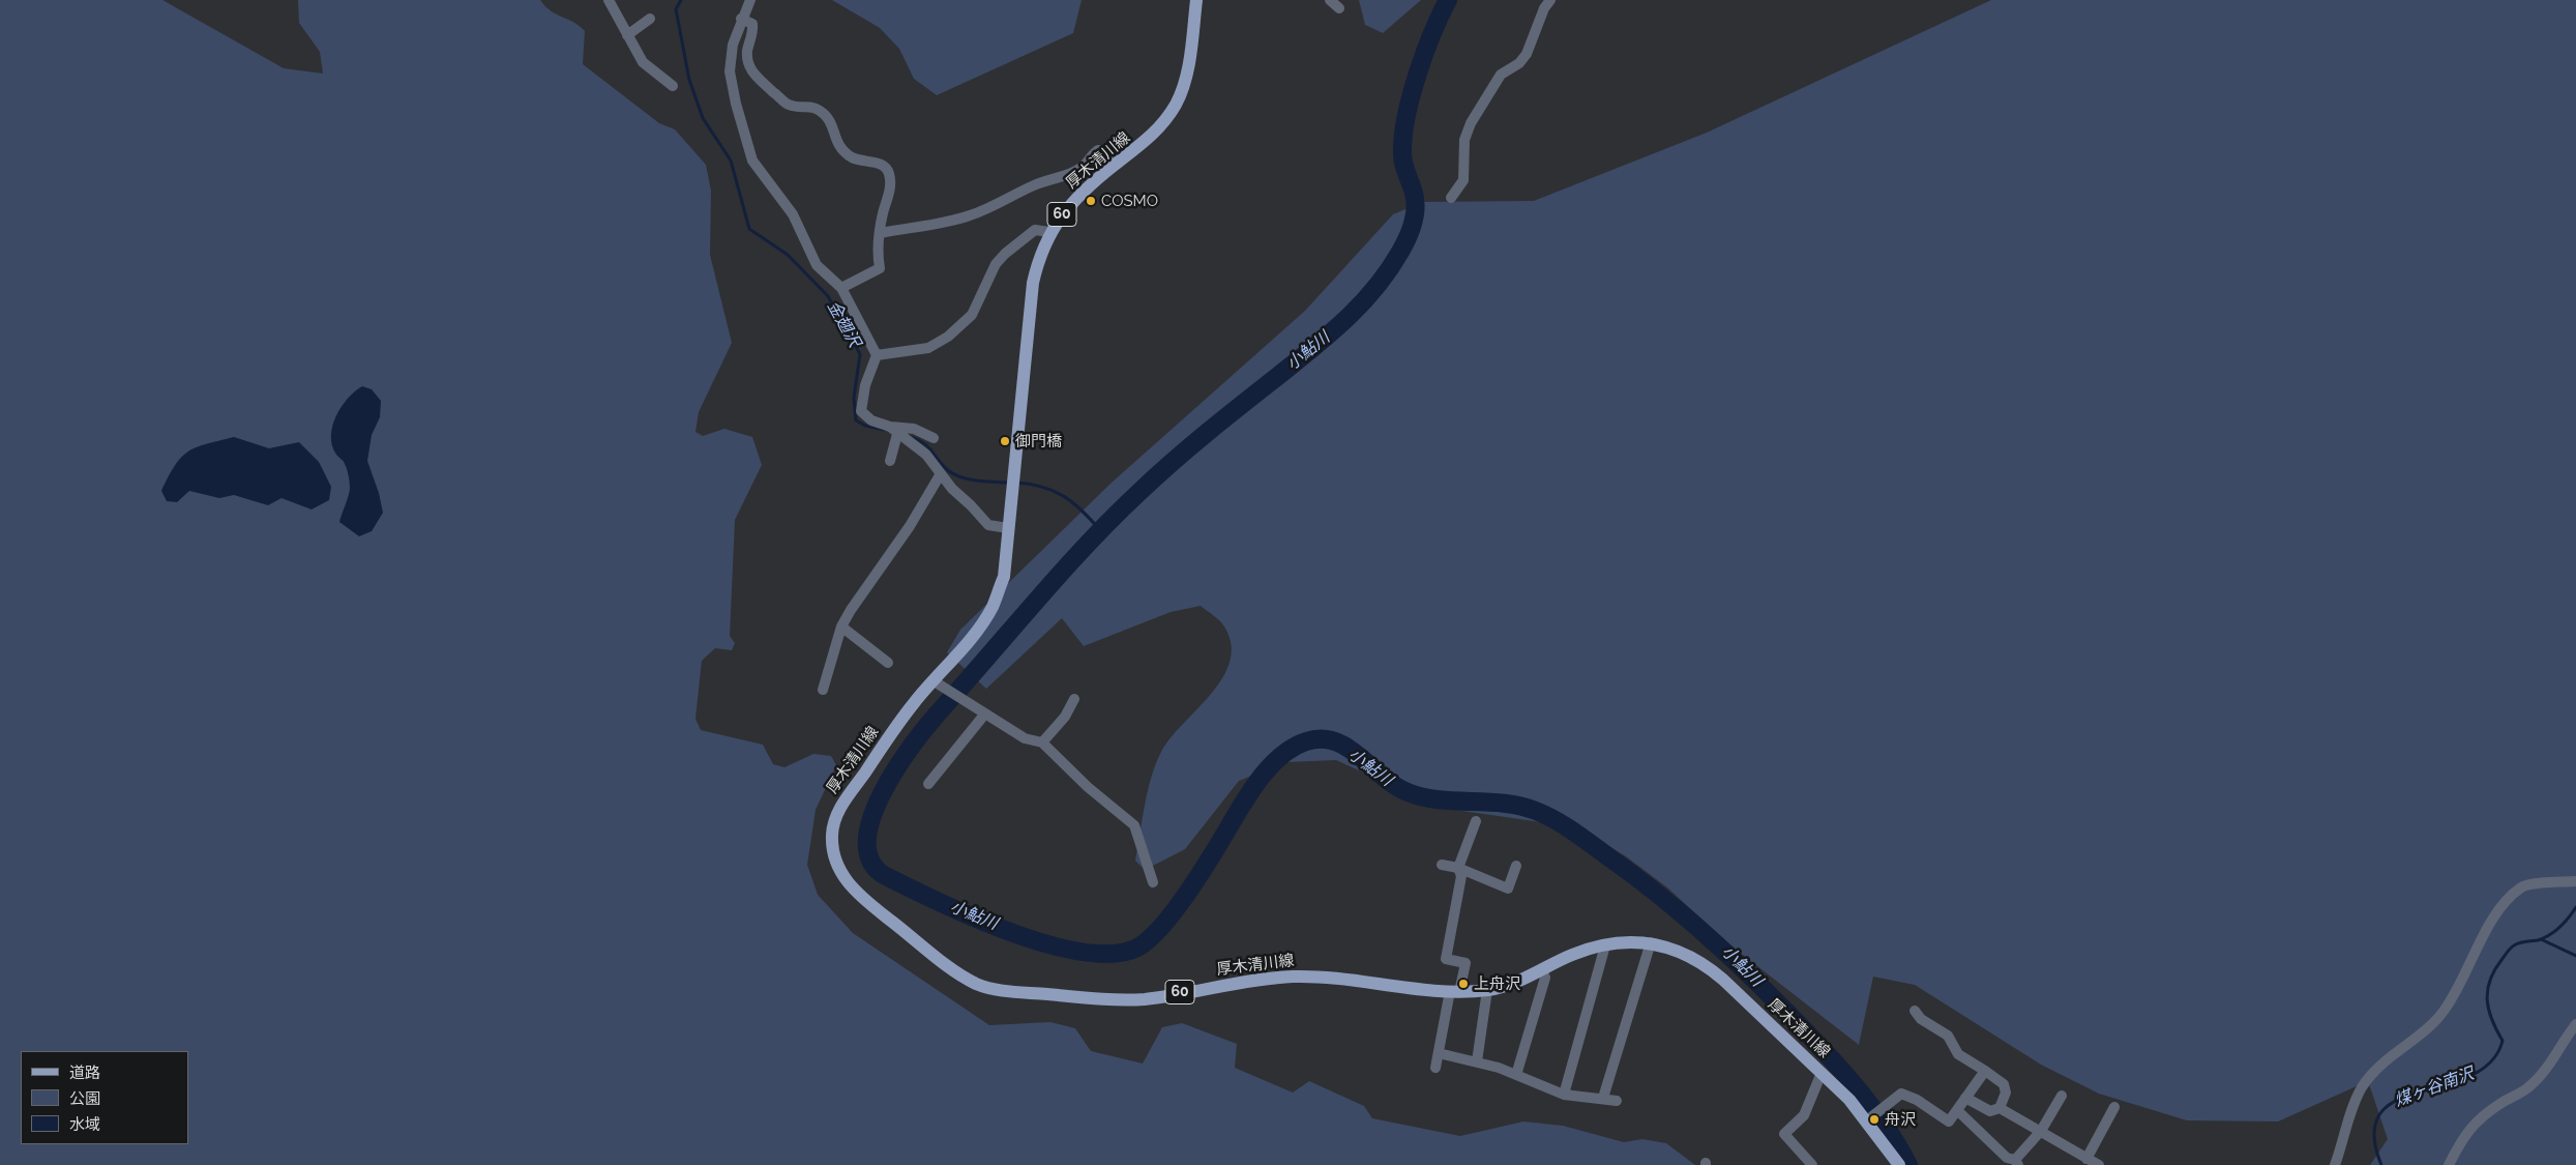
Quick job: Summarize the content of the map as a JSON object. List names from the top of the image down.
{
  "streets": {
    "main road": ["厚木清川線", "60"]
  },
  "water": ["金翅沢", "小鮎川", "煤ヶ谷南沢"],
  "places": [
    "COSMO",
    "御門橋",
    "上舟沢",
    "舟沢"
  ],
  "legend": ["道路", "公園", "水域"]
}
